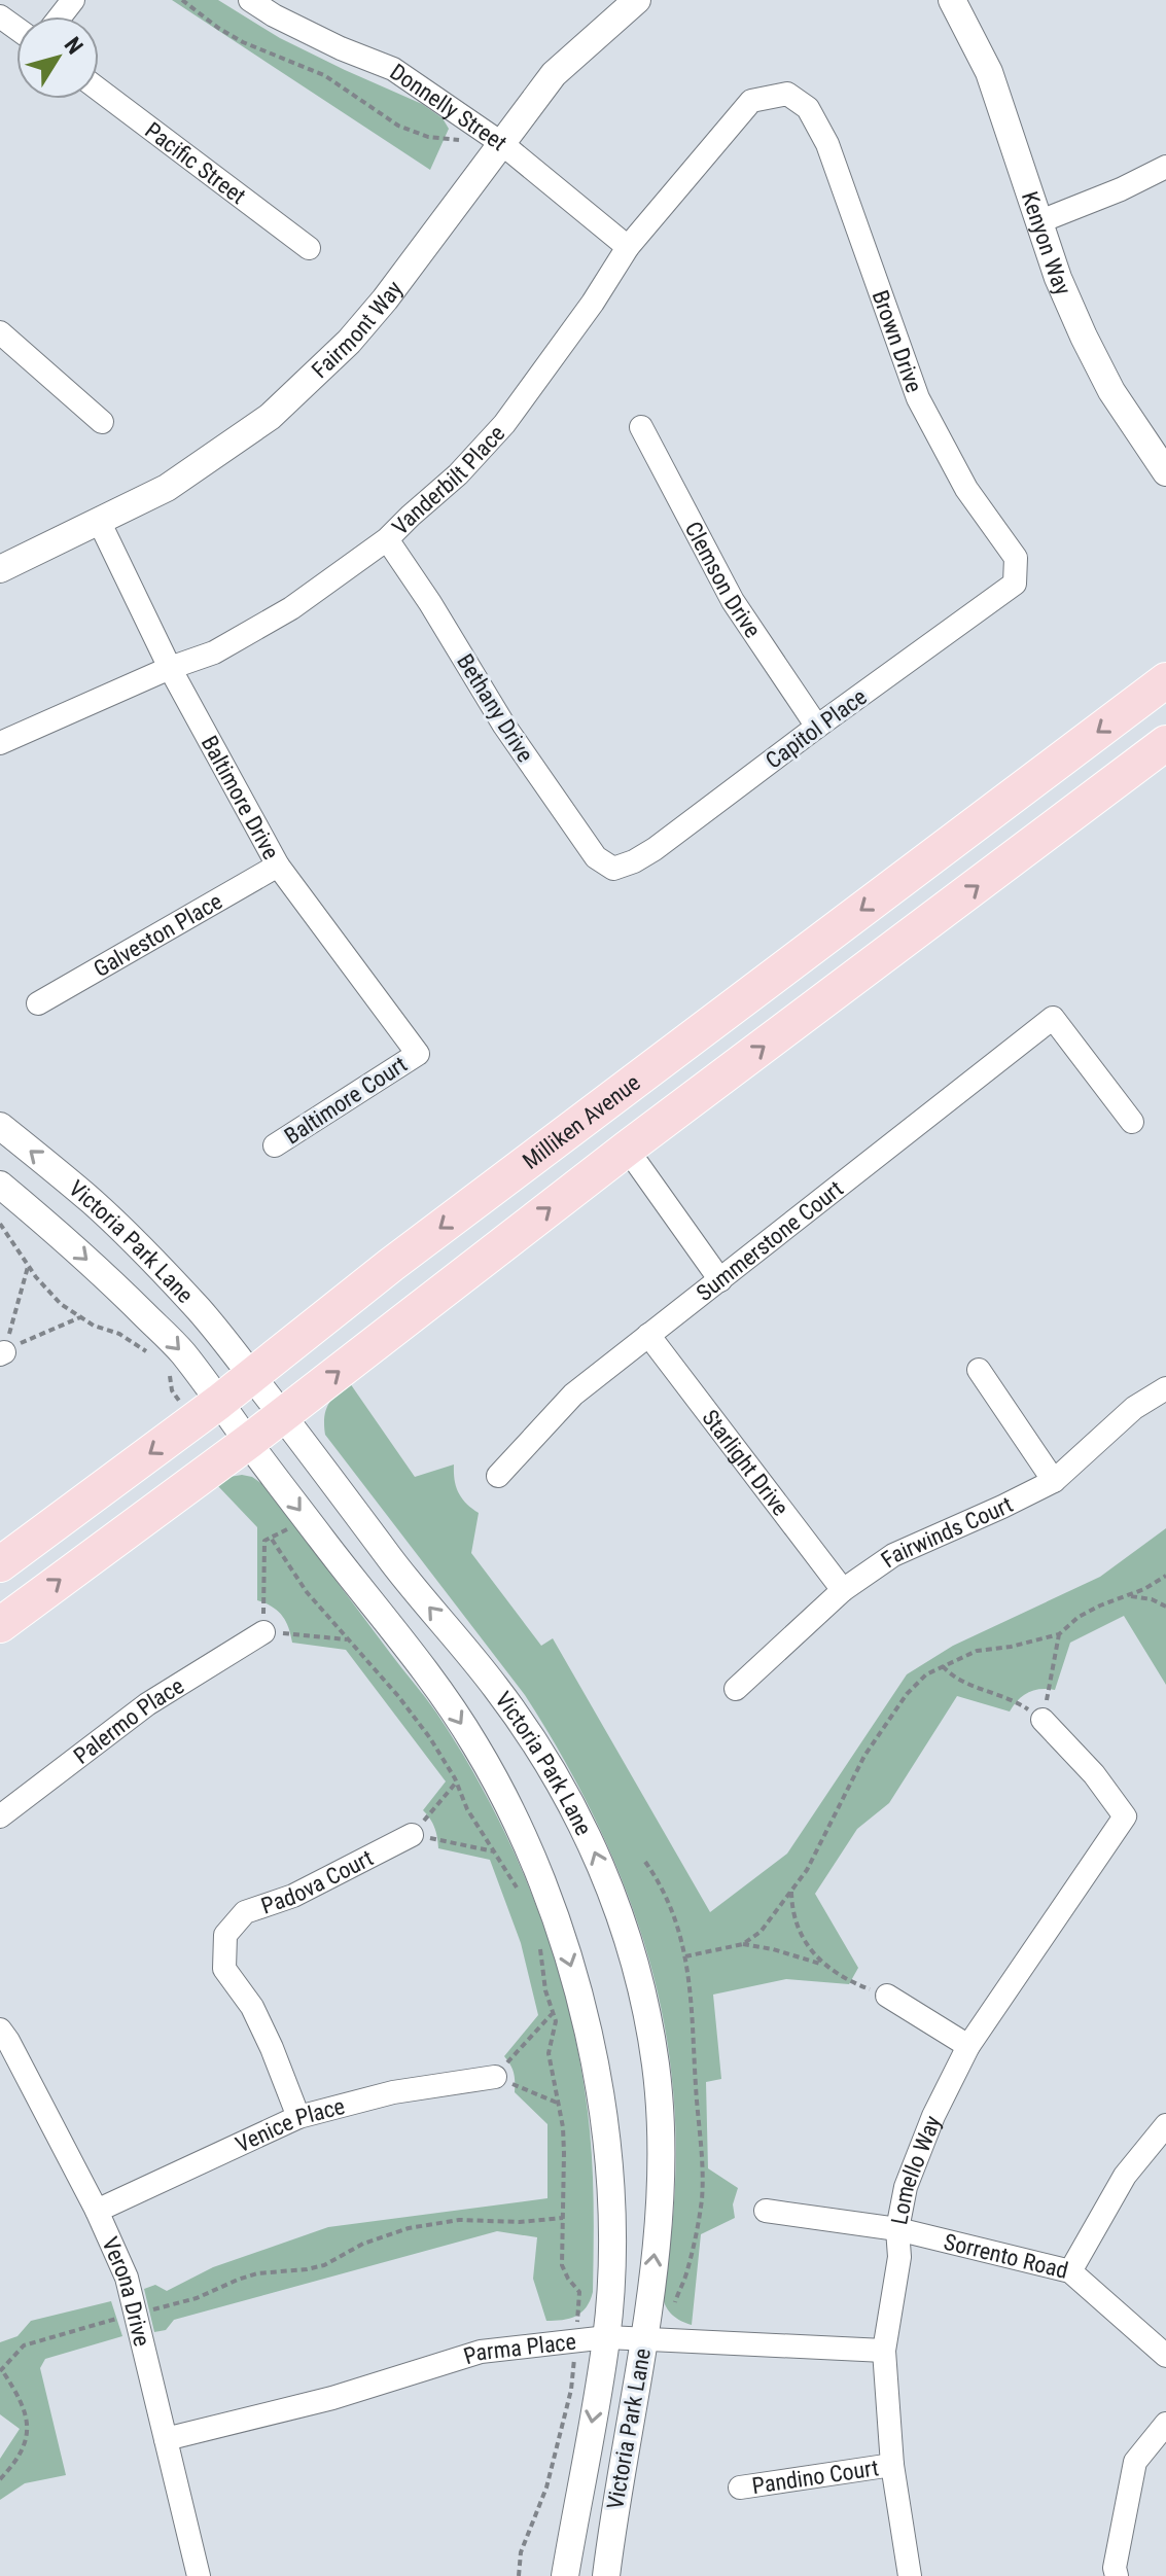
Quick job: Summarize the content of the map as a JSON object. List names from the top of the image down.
{
  "streets": {
    "main road": ["Milliken Avenue"],
    "street": [
      "Donnelly Street",
      "Pacific Street",
      "Kenyon Way",
      "Fairmont Way",
      "Brown Drive",
      "Vanderbilt Place",
      "Clemson Drive",
      "Bethany Drive",
      "Capitol Place",
      "Baltimore Drive",
      "Galveston Place",
      "Baltimore Court",
      "Summerstone Court",
      "Victoria Park Lane",
      "Starlight Drive",
      "Fairwinds Court",
      "Palermo Place",
      "Padova Court",
      "Venice Place",
      "Lomello Way",
      "Sorrento Road",
      "Verona Drive",
      "Parma Place",
      "Pandino Court"
    ]
  },
  "crossings": [
    ["Donnelly Street", "Fairmont Way"],
    ["Donnelly Street", "Vanderbilt Place"],
    ["Fairmont Way", "Baltimore Drive"],
    ["Brown Drive", "Vanderbilt Place"],
    ["Brown Drive", "Capitol Place"],
    ["Vanderbilt Place", "Bethany Drive"],
    ["Vanderbilt Place", "Baltimore Drive"],
    ["Clemson Drive", "Capitol Place"],
    ["Bethany Drive", "Capitol Place"],
    ["Baltimore Drive", "Galveston Place"],
    ["Baltimore Drive", "Baltimore Court"],
    ["Milliken Avenue", "Victoria Park Lane"],
    ["Summerstone Court", "Starlight Drive"],
    ["Victoria Park Lane", "Parma Place"],
    ["Starlight Drive", "Fairwinds Court"],
    ["Padova Court", "Venice Place"],
    ["Venice Place", "Verona Drive"],
    ["Lomello Way", "Sorrento Road"],
    ["Lomello Way", "Parma Place"],
    ["Lomello Way", "Pandino Court"],
    ["Verona Drive", "Parma Place"]
  ],
  "north": "top right"
}
